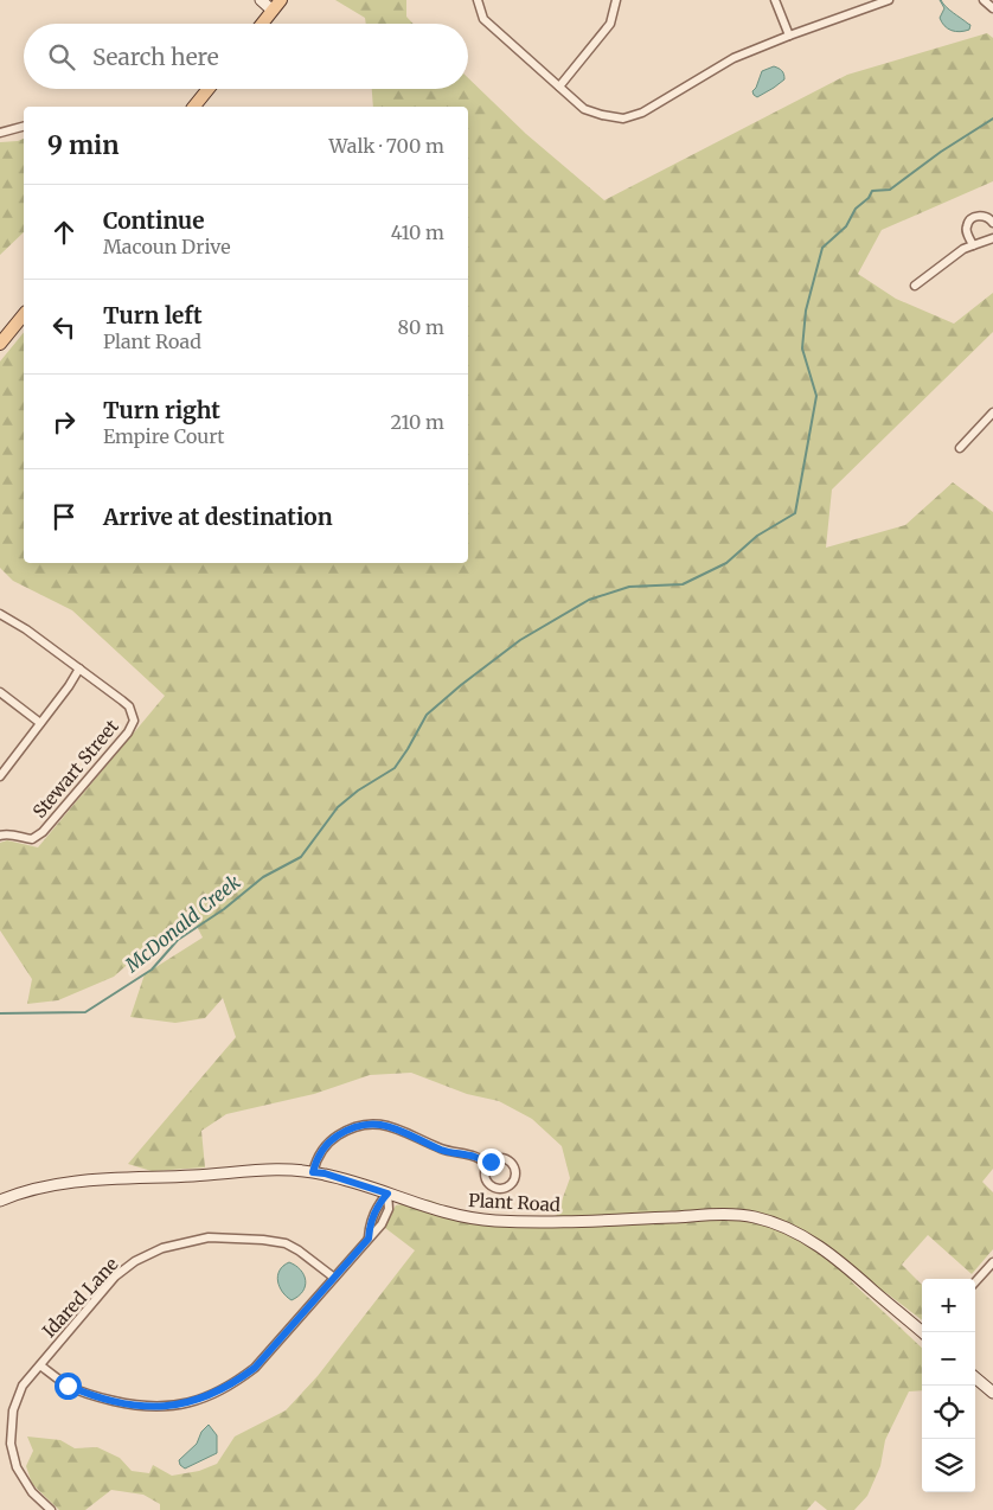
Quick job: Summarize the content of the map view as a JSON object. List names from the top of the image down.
{
  "streets": {
    "street": ["Stewart Street", "Plant Road", "Idared Lane"]
  },
  "water": ["McDonald Creek"],
  "page": {
    "search": "Search here",
    "heading": ["9 min", "Walk · 700 m"],
    "list": [
      ["Continue", "Macoun Drive", "410 m"],
      ["Turn left", "Plant Road", "80 m"],
      ["Turn right", "Empire Court", "210 m"],
      "Arrive at destination"
    ],
    "map_buttons": ["+", "−"]
  }
}
